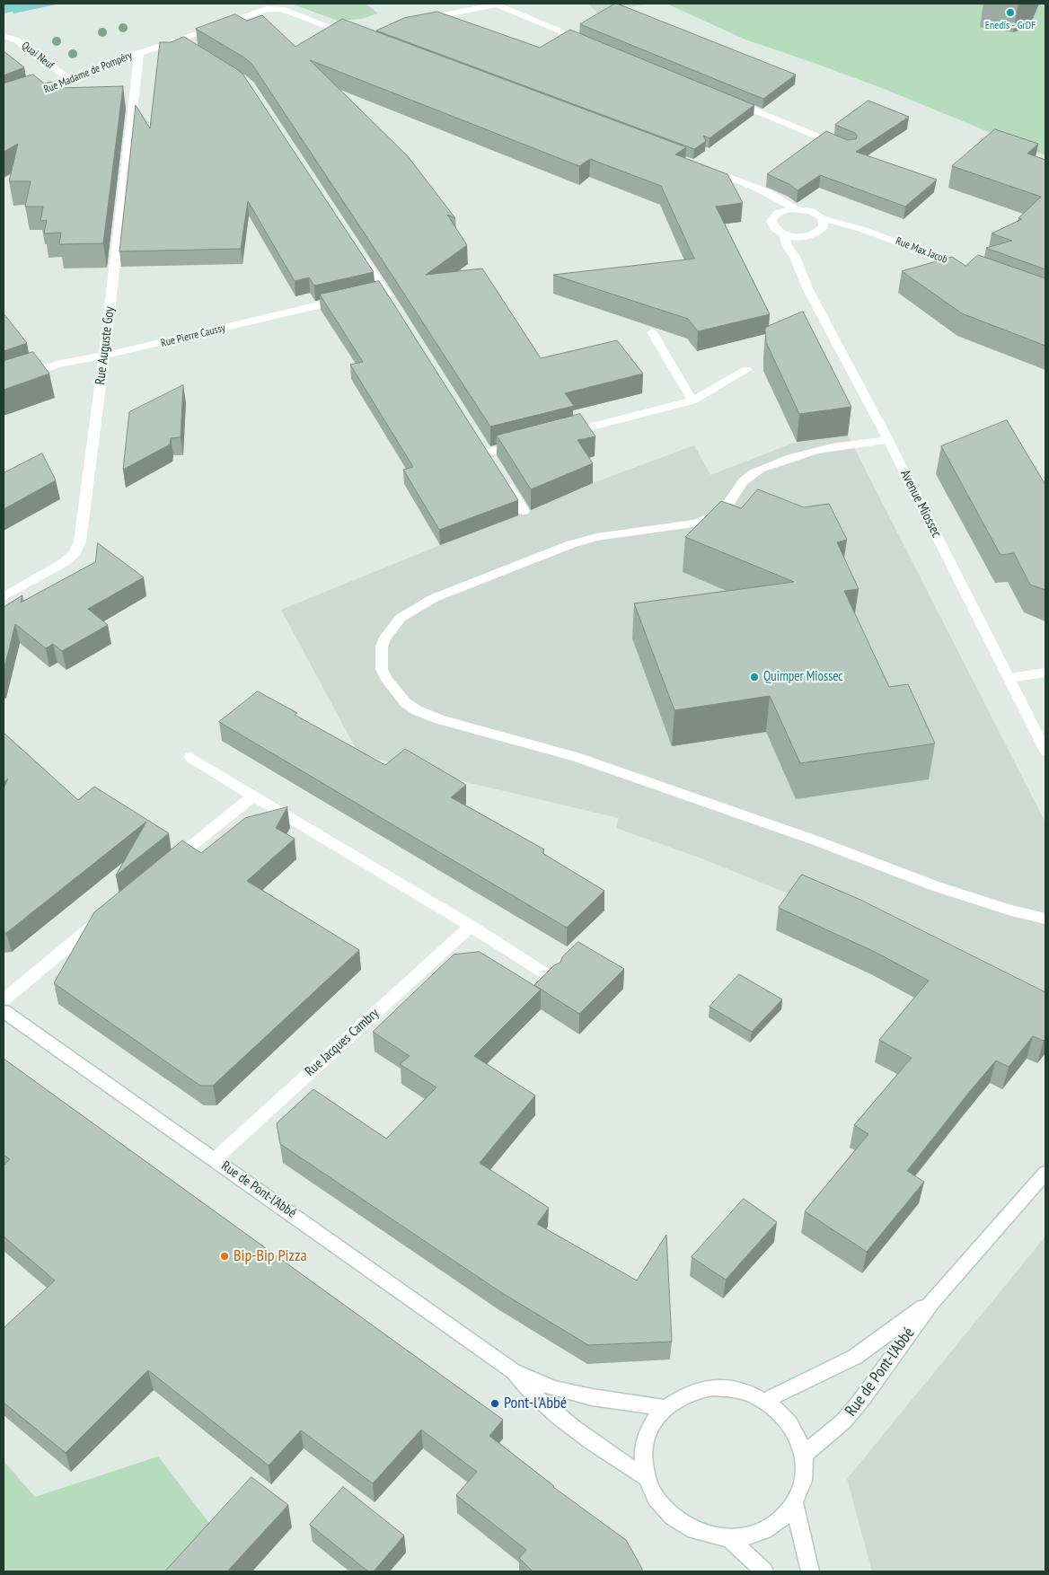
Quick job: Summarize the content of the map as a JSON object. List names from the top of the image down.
{
  "streets": {
    "street": [
      "Quai Neuf",
      "Rue Madame de Pompéry",
      "Rue Max Jacob",
      "Rue Pierre Caussy",
      "Rue Auguste Goy",
      "Avenue Miossec",
      "Rue Jacques Cambry",
      "Rue de Pont-l'Abbé"
    ]
  },
  "crossings": [
    ["Quai Neuf", "Rue Madame de Pompéry"],
    ["Rue Madame de Pompéry", "Rue Auguste Goy"],
    ["Rue Pierre Caussy", "Rue Auguste Goy"],
    ["Rue Jacques Cambry", "Rue de Pont-l'Abbé"]
  ],
  "places": [
    "Enedis - GrDF",
    "Quimper Miossec",
    "Bip-Bip Pizza",
    "Pont-l'Abbé"
  ]
}
